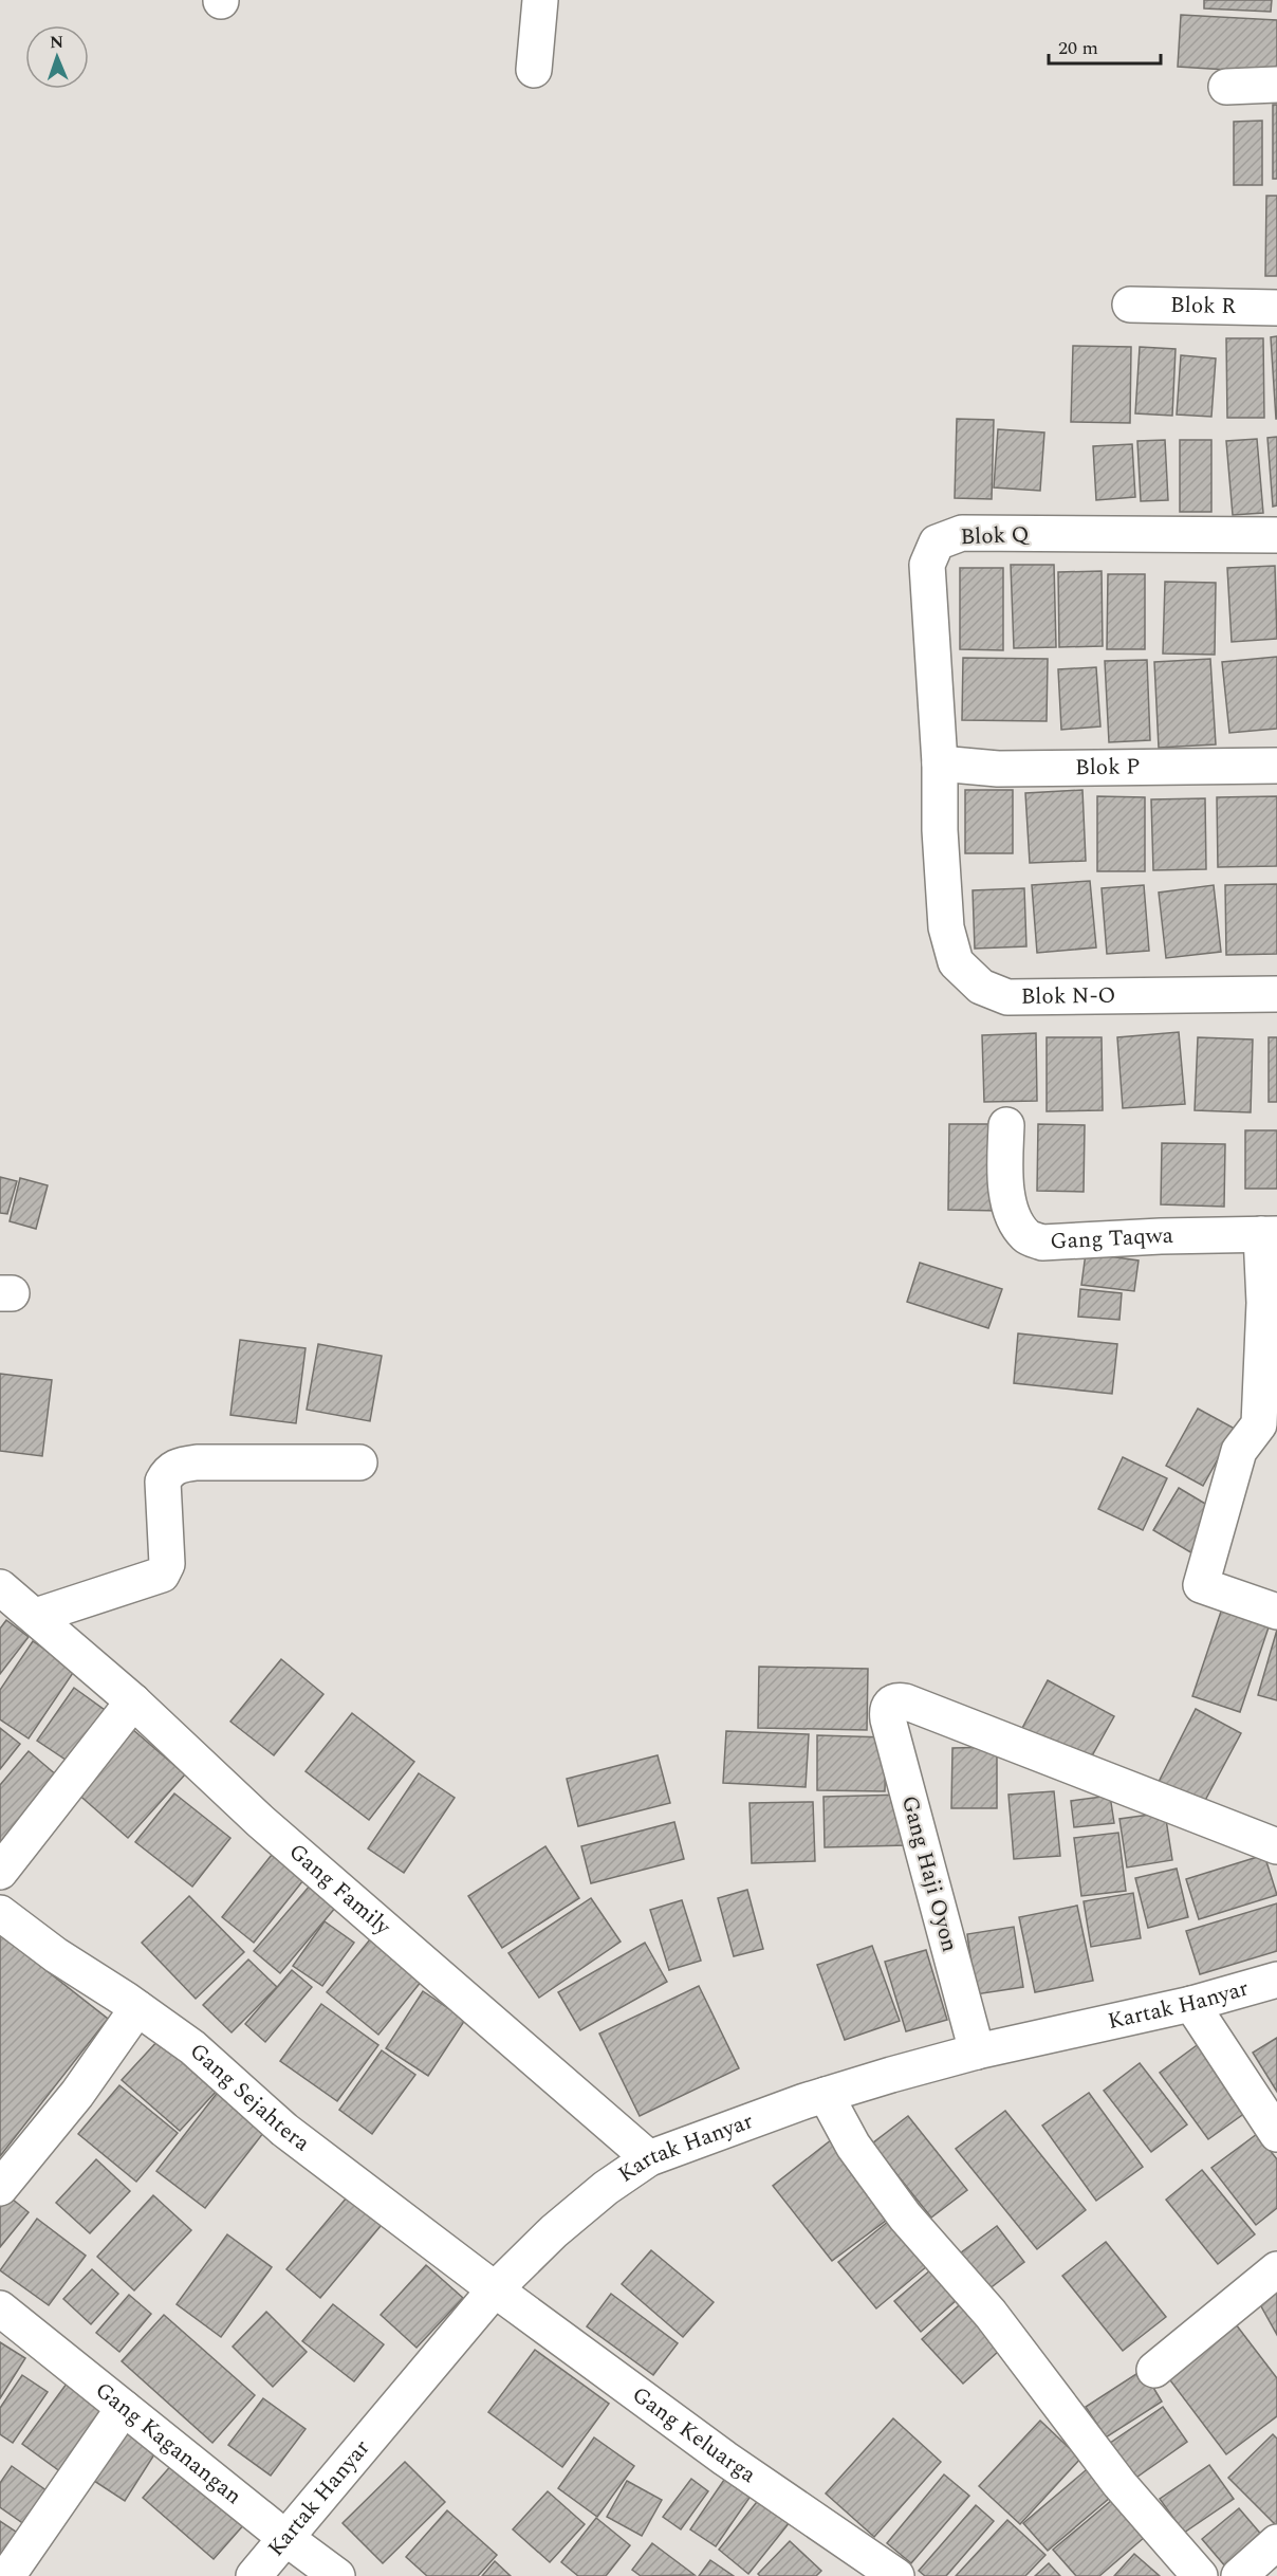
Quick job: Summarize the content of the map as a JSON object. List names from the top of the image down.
{
  "streets": {
    "street": [
      "Blok R",
      "Blok Q",
      "Blok P",
      "Blok N-O",
      "Gang Taqwa",
      "Gang Haji Oyon",
      "Gang Family",
      "Kartak Hanyar",
      "Gang Sejahtera",
      "Gang Keluarga",
      "Gang Kaganangan"
    ]
  },
  "crossings": [
    ["Blok Q", "Blok P"],
    ["Blok Q", "Blok N-O"],
    ["Blok P", "Blok N-O"],
    ["Gang Haji Oyon", "Kartak Hanyar"],
    ["Gang Family", "Kartak Hanyar"],
    ["Kartak Hanyar", "Gang Sejahtera"],
    ["Kartak Hanyar", "Gang Keluarga"],
    ["Kartak Hanyar", "Gang Kaganangan"],
    ["Gang Sejahtera", "Gang Keluarga"]
  ],
  "scale_bar": "20 m",
  "north": "top"
}
